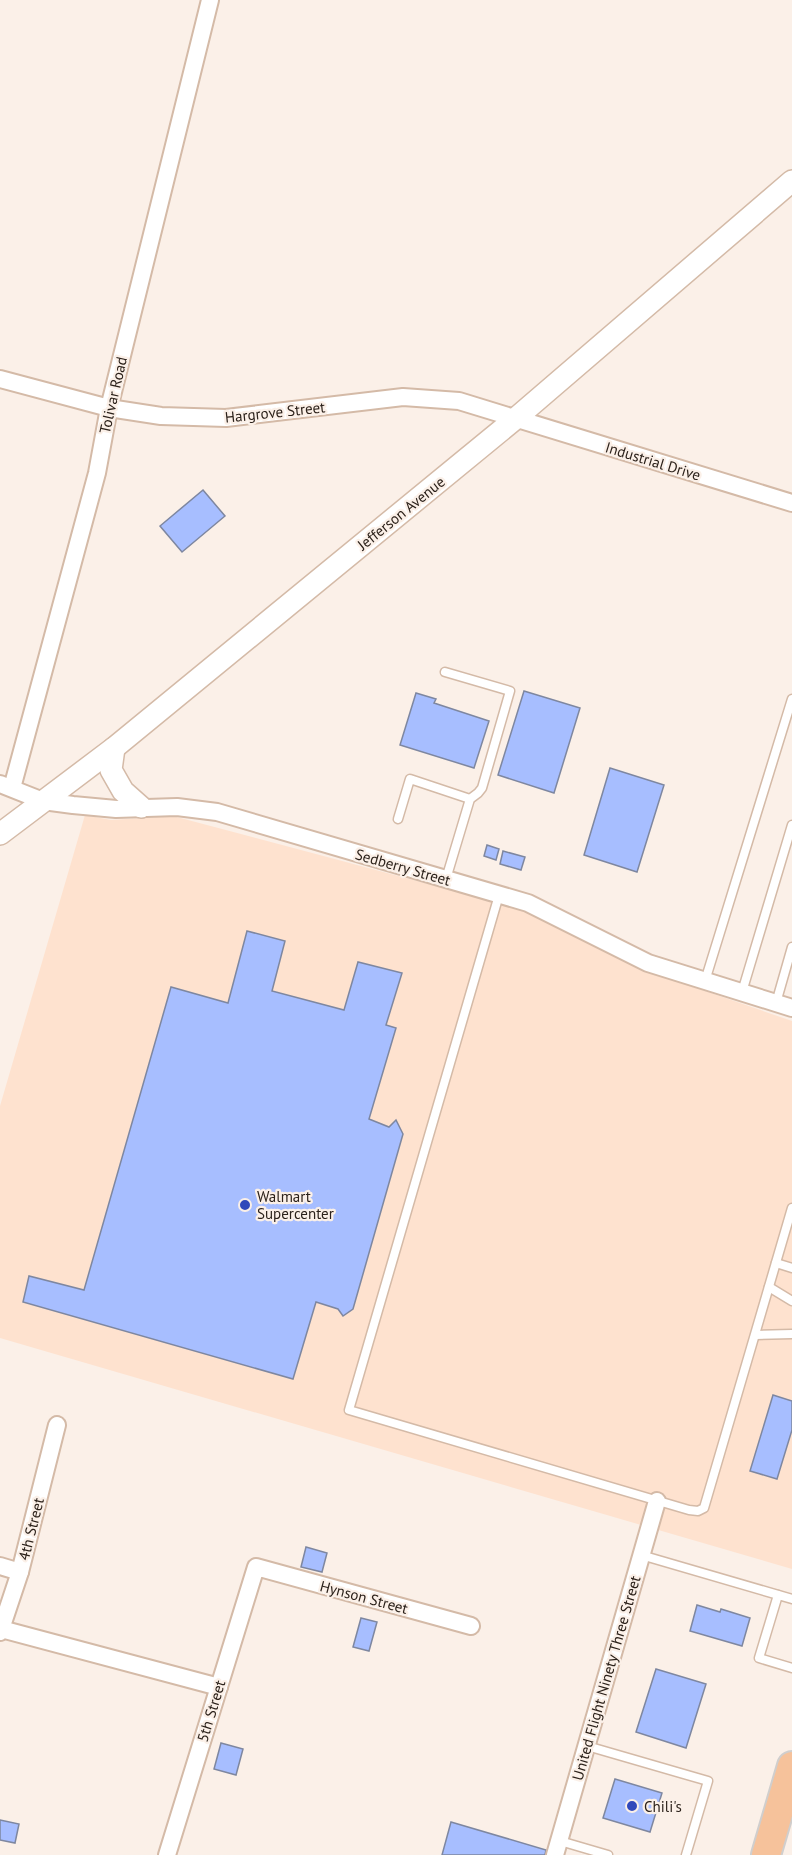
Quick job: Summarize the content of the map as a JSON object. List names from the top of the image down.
{
  "streets": {
    "street": [
      "Tolivar Road",
      "Hargrove Street",
      "Industrial Drive",
      "Jefferson Avenue",
      "Sedberry Street",
      "4th Street",
      "Hynson Street",
      "United Flight Ninety Three Street",
      "5th Street"
    ]
  },
  "crossings": [
    ["Tolivar Road", "Hargrove Street"],
    ["Tolivar Road", "Sedberry Street"],
    ["Hargrove Street", "Industrial Drive"],
    ["Hargrove Street", "Jefferson Avenue"],
    ["Industrial Drive", "Jefferson Avenue"],
    ["Jefferson Avenue", "Sedberry Street"],
    ["Hynson Street", "5th Street"]
  ],
  "places": ["Walmart Supercenter", "Chili's"]
}
